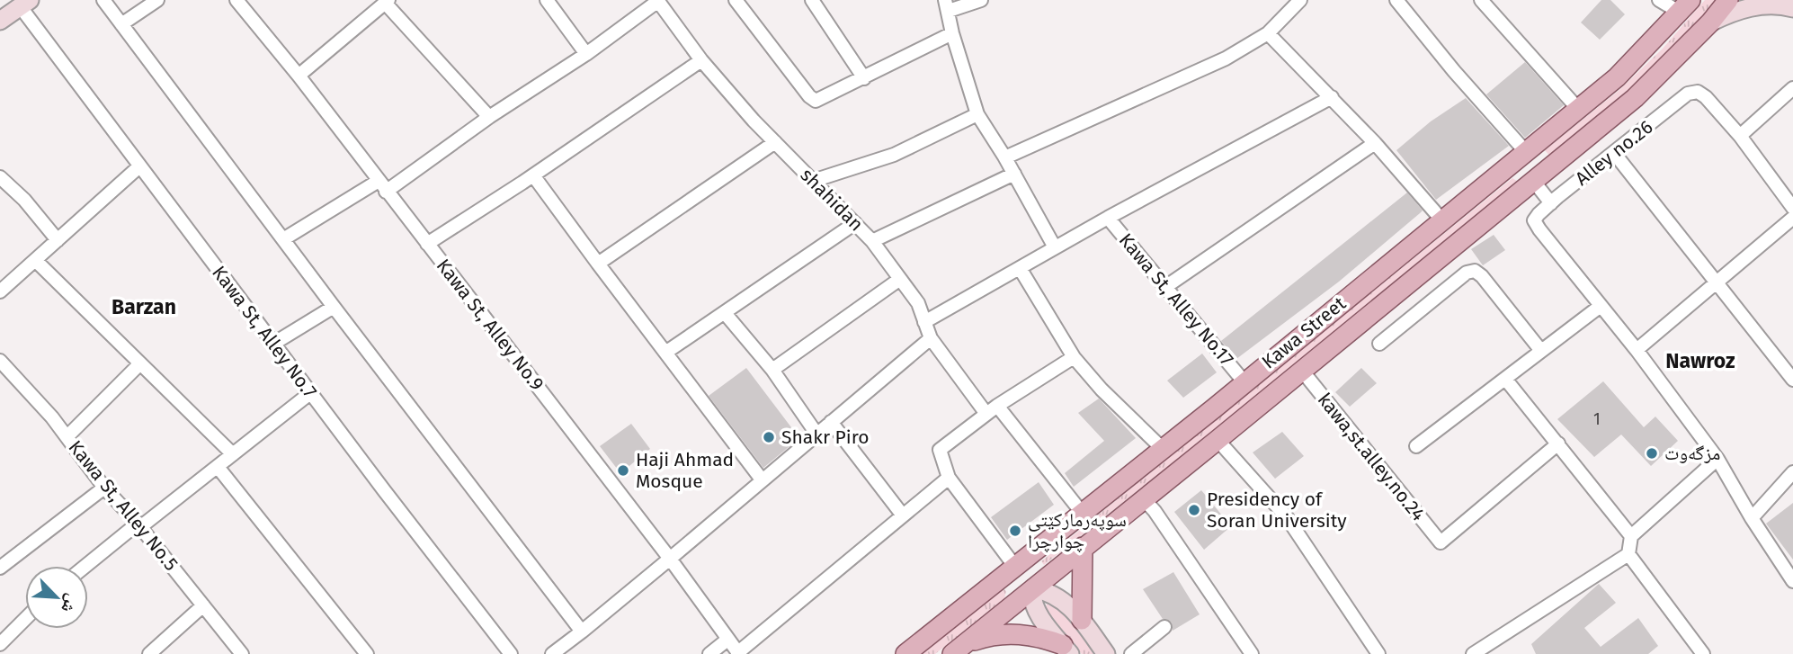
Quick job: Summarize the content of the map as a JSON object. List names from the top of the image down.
{
  "streets": {
    "main road": ["Kawa Street"],
    "street": [
      "Alley no.26",
      "shahidan",
      "Kawa St, Alley No.17",
      "Kawa St, Alley No.9",
      "Kawa St, Alley No.7",
      "kawa,st.alley.no.24",
      "Kawa St, Alley No.5"
    ]
  },
  "crossings": [
    ["shahidan", "Kawa Street"],
    ["Kawa St, Alley No.17", "Kawa Street"],
    ["Kawa Street", "kawa,st.alley.no.24"]
  ],
  "districts": ["Barzan", "Nawroz"],
  "places": [
    "Shakr Piro",
    "مزگەوت",
    "Haji Ahmad Mosque",
    "Presidency of Soran University",
    "سوپەرمارکێتی چوارچرا"
  ],
  "house_numbers": ["1"],
  "north": "bottom right"
}
